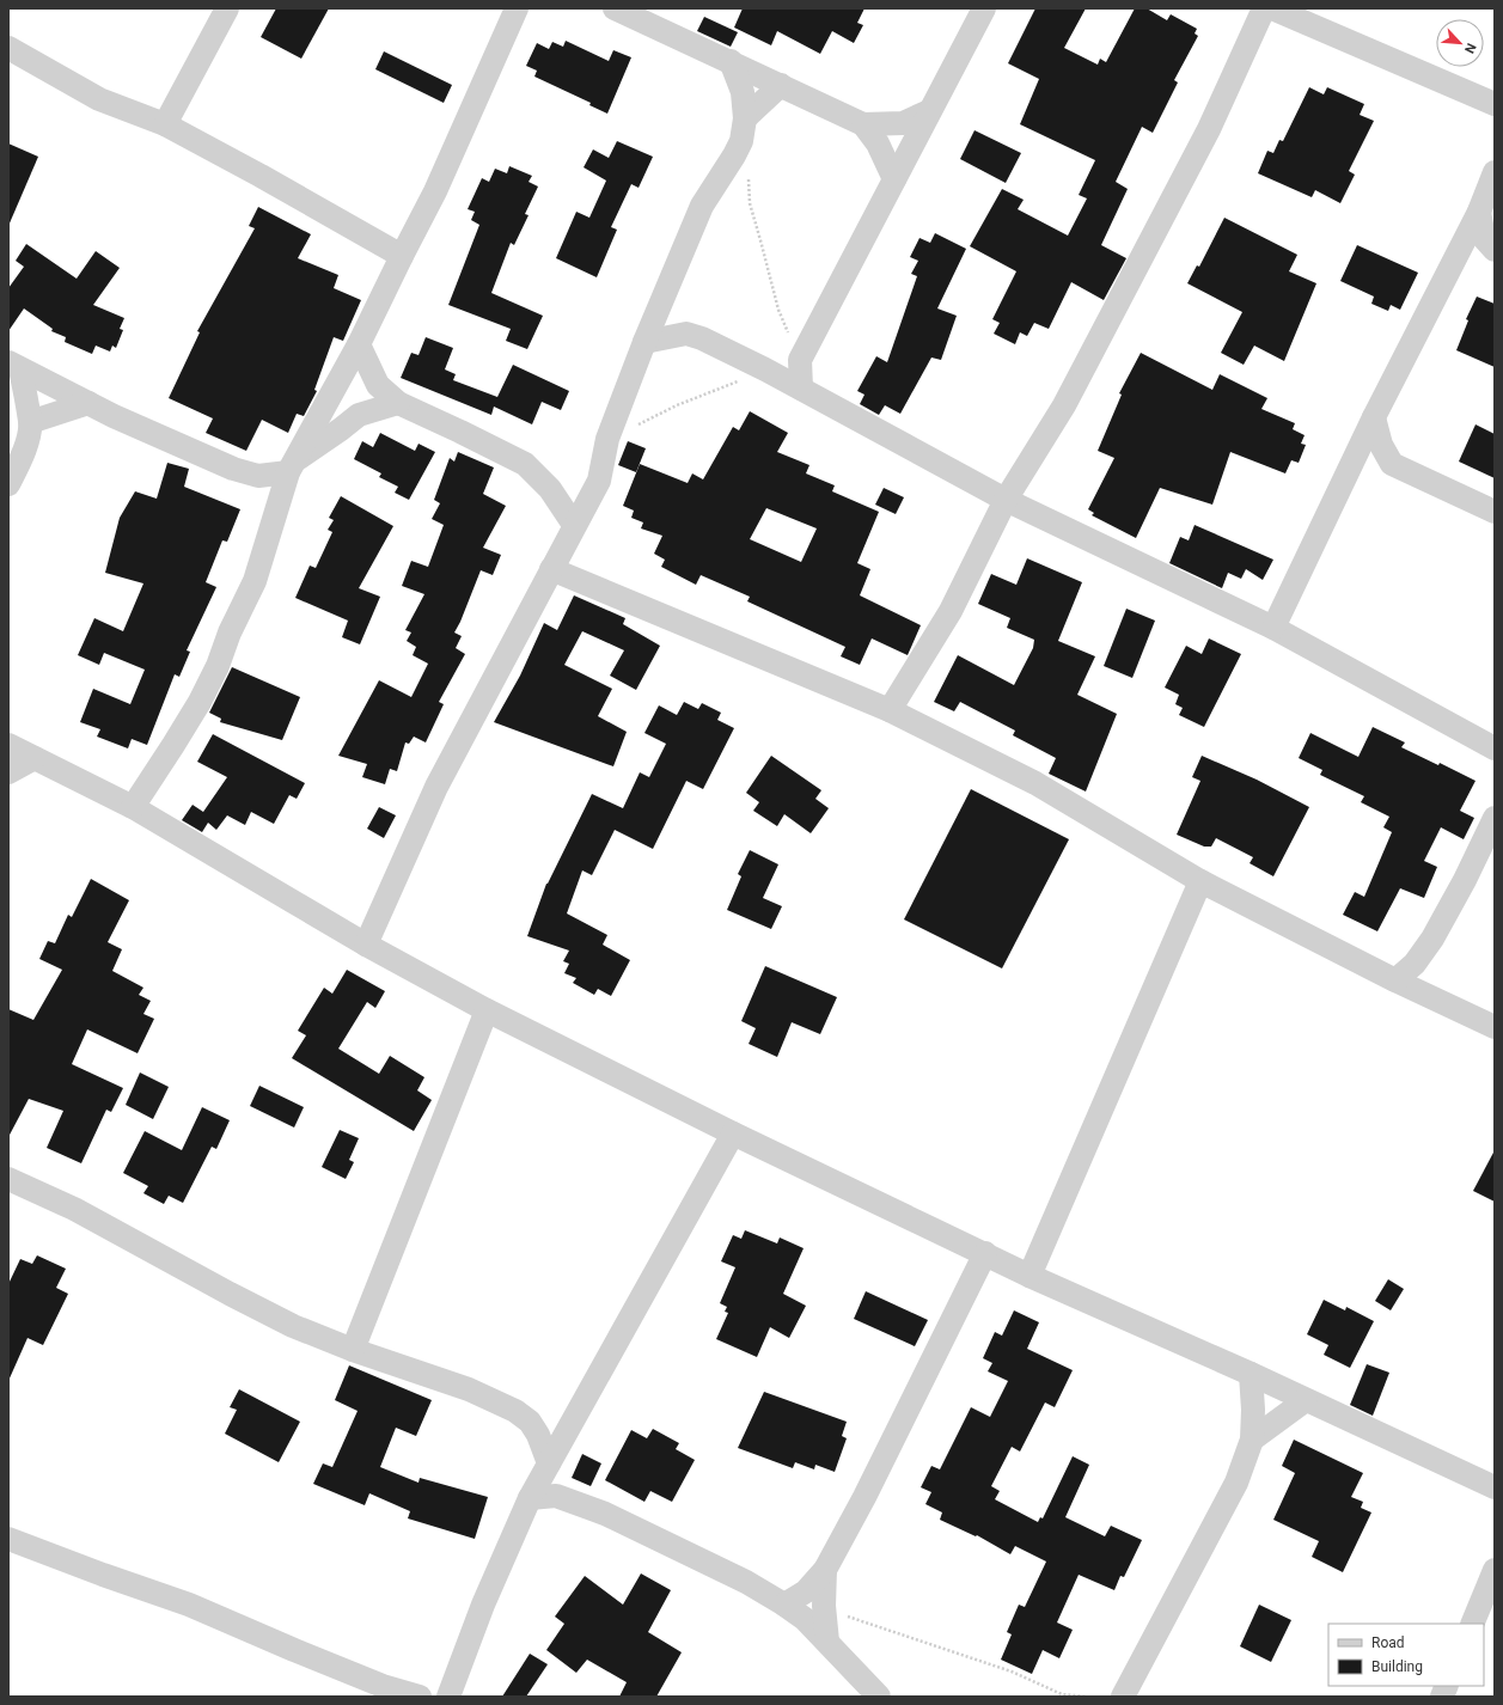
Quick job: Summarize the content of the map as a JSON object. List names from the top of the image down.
{
  "legend": ["Road", "Building"],
  "north": "bottom right"
}
